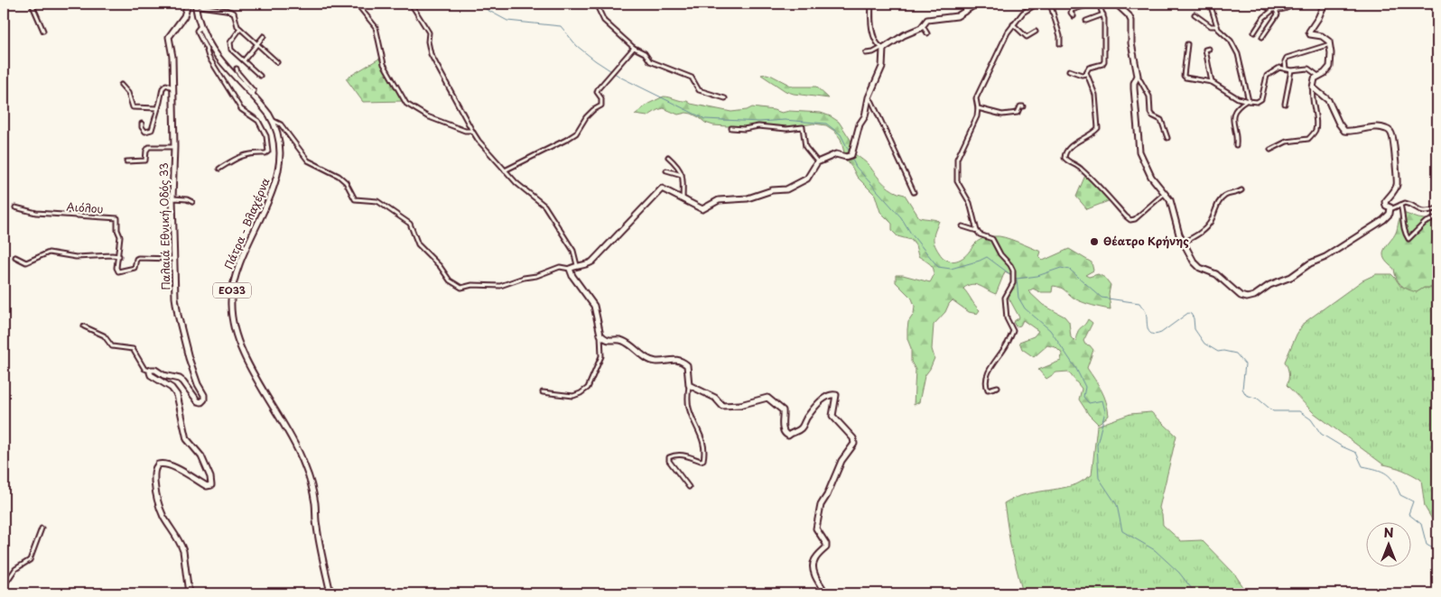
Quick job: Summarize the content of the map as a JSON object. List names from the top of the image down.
{
  "streets": {
    "street": [
      "Αιόλου",
      "Πάτρα - Βλαχέρνα",
      "Παλαιά Εθνική Οδός 33",
      "ΕΟ33"
    ]
  },
  "crossings": [
    ["Αιόλου", "Παλαιά Εθνική Οδός 33"]
  ],
  "places": ["Θέατρο Κρήνης"],
  "north": "top"
}
